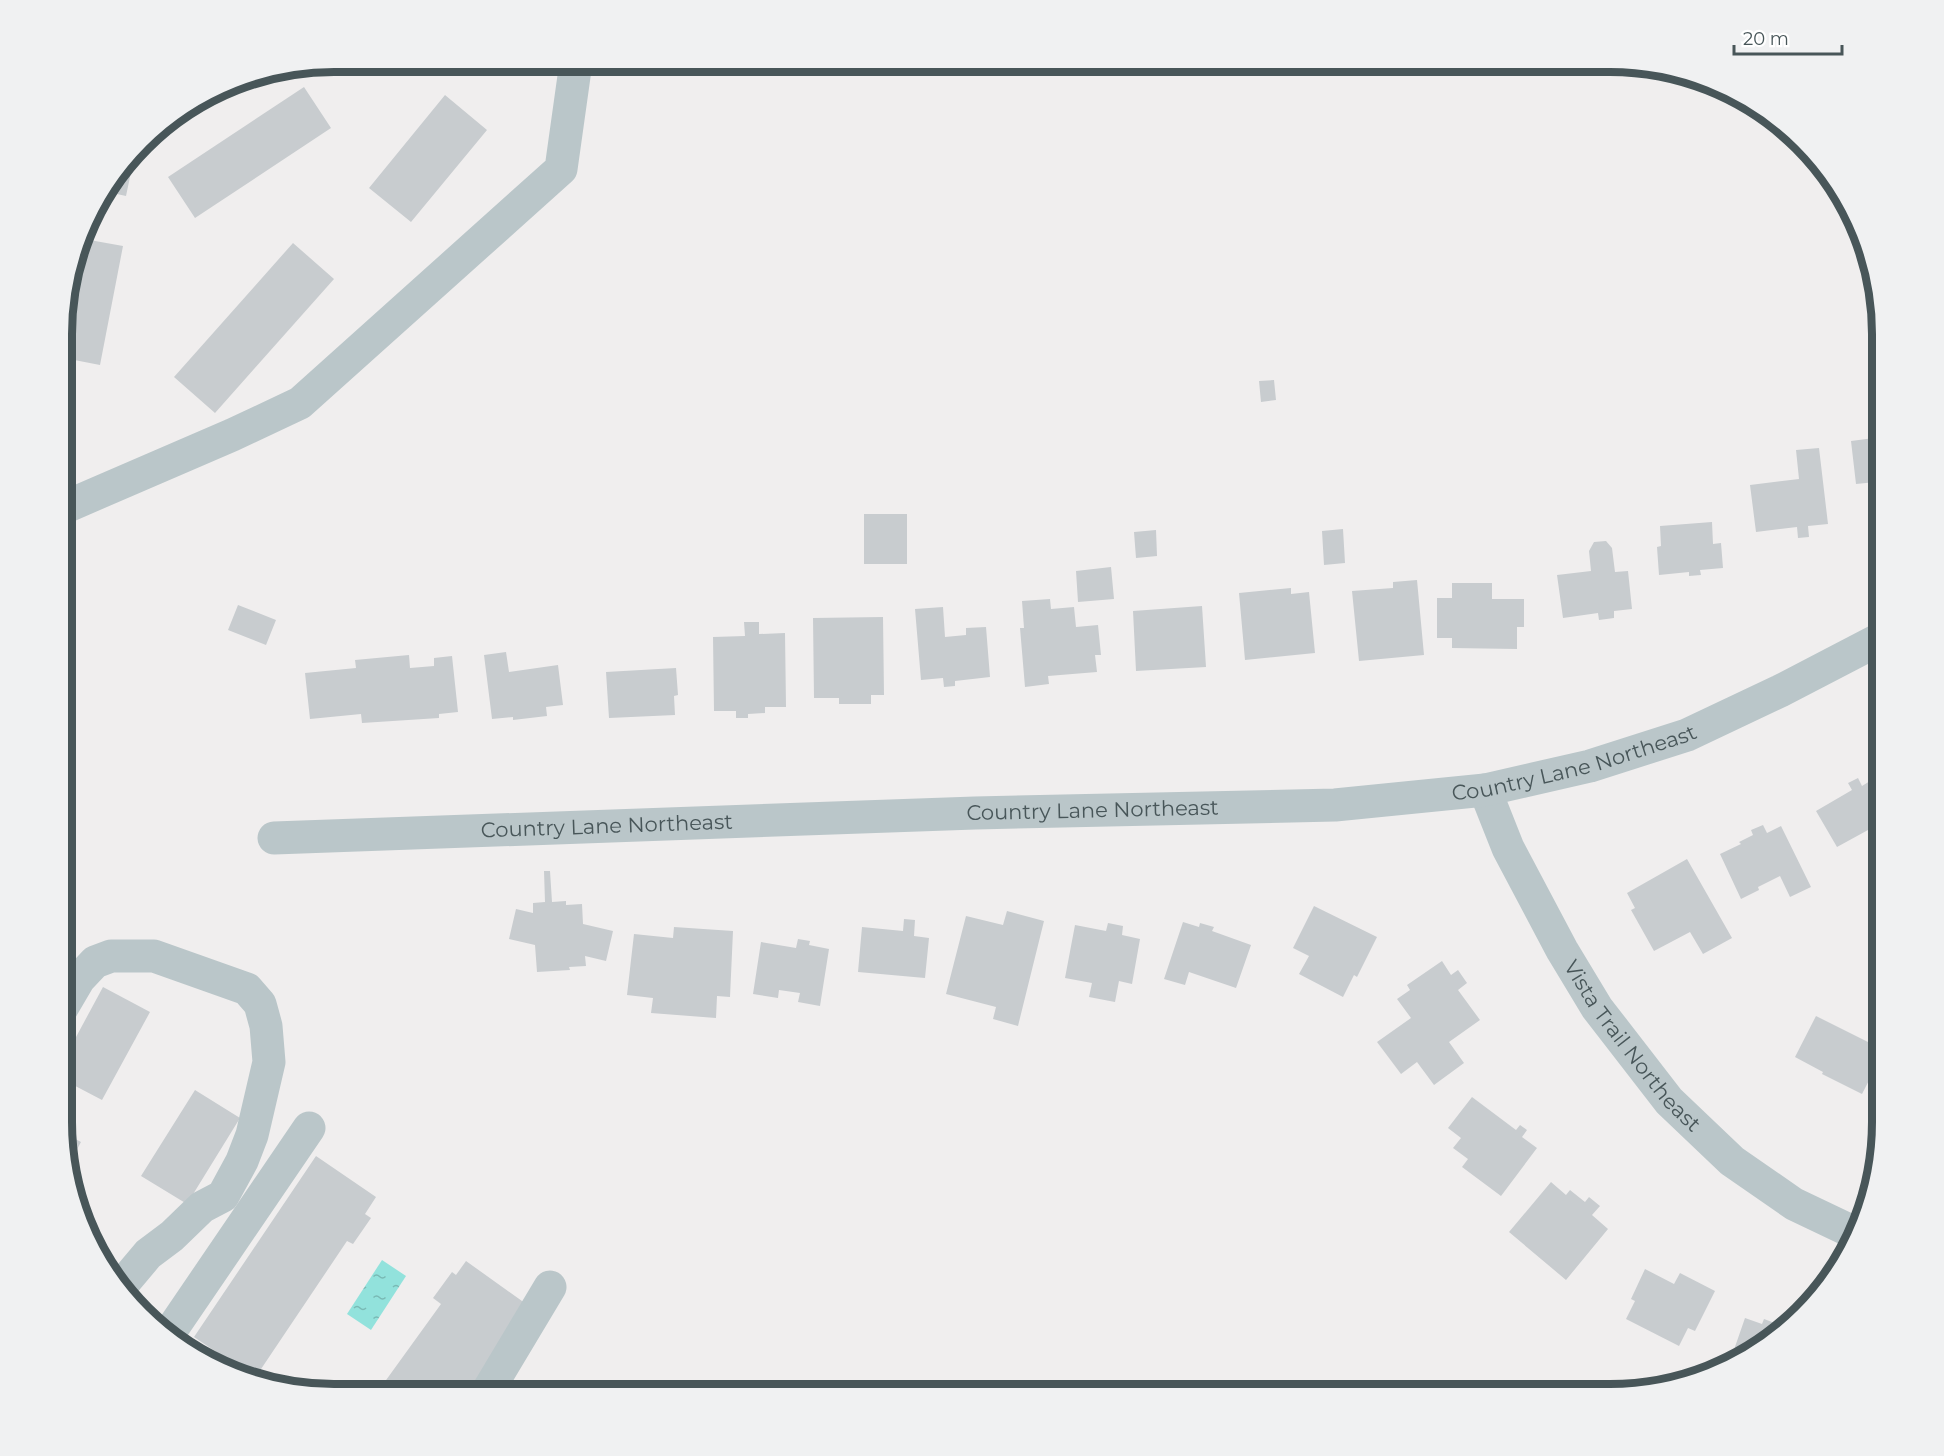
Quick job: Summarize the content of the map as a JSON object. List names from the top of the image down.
{
  "streets": {
    "street": ["Country Lane Northeast", "Vista Trail Northeast"]
  },
  "crossings": [
    ["Country Lane Northeast", "Vista Trail Northeast"]
  ],
  "scale_bar": "20 m"
}
